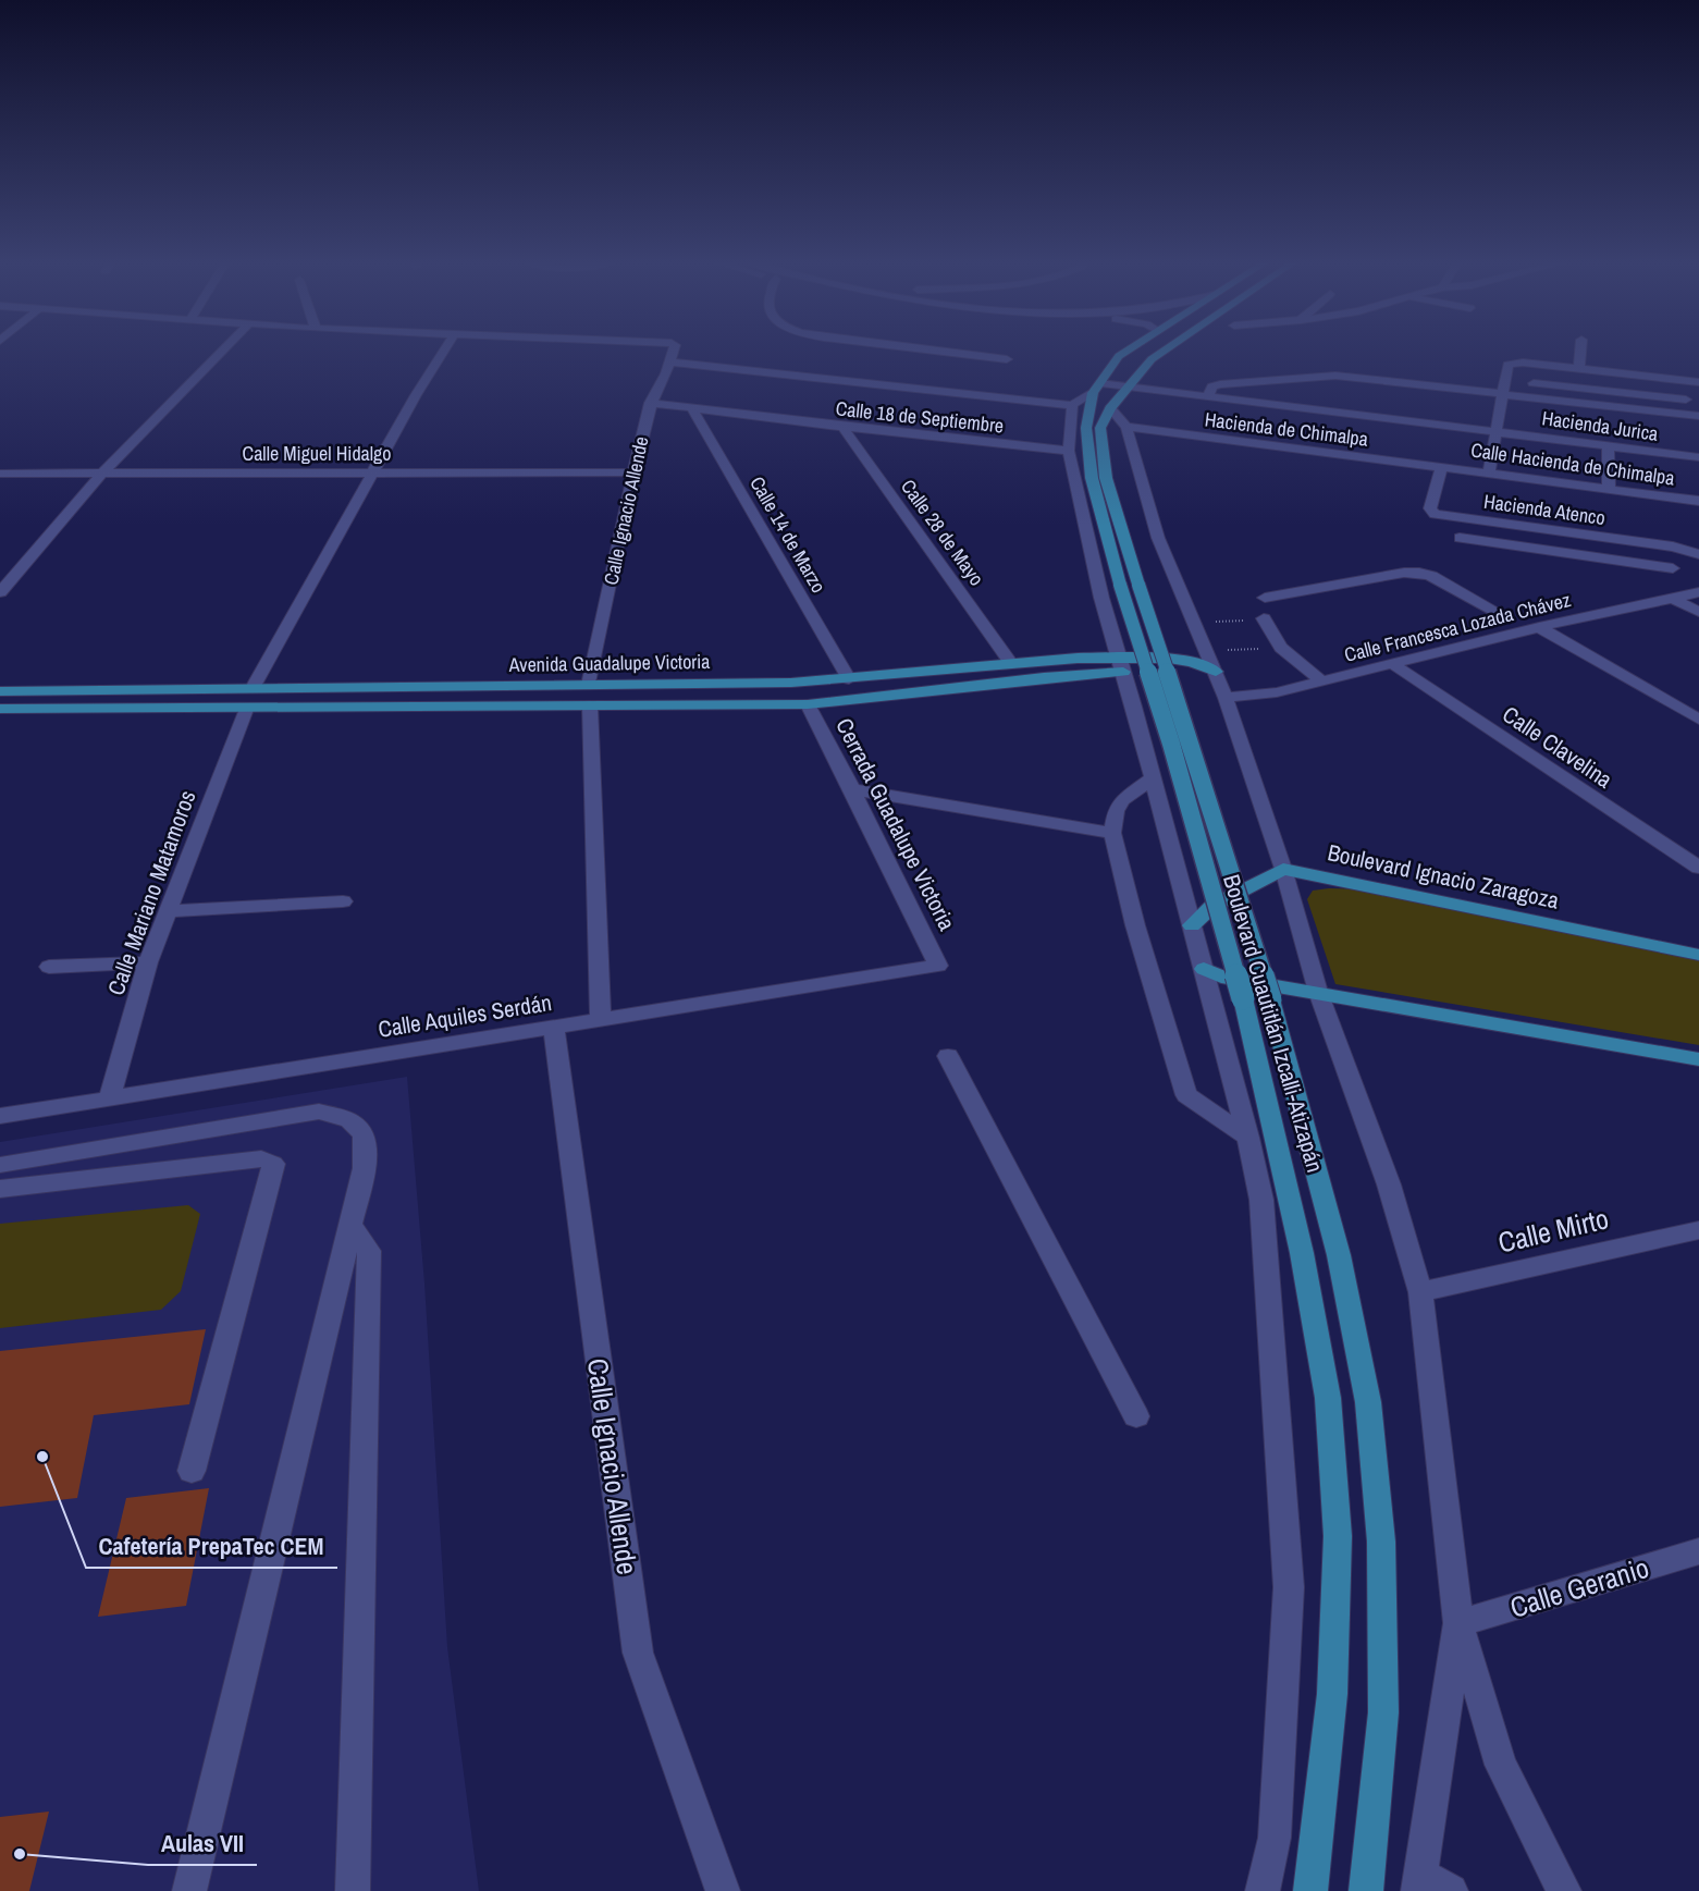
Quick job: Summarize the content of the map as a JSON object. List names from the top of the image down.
{
  "streets": {
    "main road": ["Avenida Guadalupe Victoria", "Boulevard Ignacio Zaragoza", "Boulevard Cuautitlán Izcalli-Atizapán"],
    "street": [
      "Calle 18 de Septiembre",
      "Hacienda Jurica",
      "Hacienda de Chimalpa",
      "Calle Miguel Hidalgo",
      "Calle Hacienda de Chimalpa",
      "Hacienda Atenco",
      "Calle Ignacio Allende",
      "Calle 28 de Mayo",
      "Calle 14 de Marzo",
      "Calle Francesca Lozada Chávez",
      "Calle Clavelina",
      "Cerrada Guadalupe Victoria",
      "Calle Mariano Matamoros",
      "Calle Aquiles Serdán",
      "Calle Mirto",
      "Calle Geranio"
    ]
  },
  "crossings": [
    ["Calle 18 de Septiembre", "Calle Ignacio Allende"],
    ["Calle 18 de Septiembre", "Calle 28 de Mayo"],
    ["Calle 18 de Septiembre", "Calle 14 de Marzo"],
    ["Hacienda Jurica", "Boulevard Cuautitlán Izcalli-Atizapán"],
    ["Hacienda de Chimalpa", "Calle Hacienda de Chimalpa"],
    ["Hacienda de Chimalpa", "Hacienda Atenco"],
    ["Calle Miguel Hidalgo", "Calle Ignacio Allende"],
    ["Calle Miguel Hidalgo", "Calle Mariano Matamoros"],
    ["Calle Hacienda de Chimalpa", "Hacienda Atenco"],
    ["Calle Ignacio Allende", "Avenida Guadalupe Victoria"],
    ["Calle Ignacio Allende", "Calle Aquiles Serdán"],
    ["Calle 28 de Mayo", "Avenida Guadalupe Victoria"],
    ["Calle 14 de Marzo", "Avenida Guadalupe Victoria"],
    ["Calle Francesca Lozada Chávez", "Calle Clavelina"],
    ["Avenida Guadalupe Victoria", "Cerrada Guadalupe Victoria"],
    ["Avenida Guadalupe Victoria", "Calle Mariano Matamoros"],
    ["Cerrada Guadalupe Victoria", "Calle Aquiles Serdán"],
    ["Calle Mariano Matamoros", "Calle Aquiles Serdán"]
  ],
  "places": ["Cafetería PrepaTec CEM", "Aulas VII"]
}
